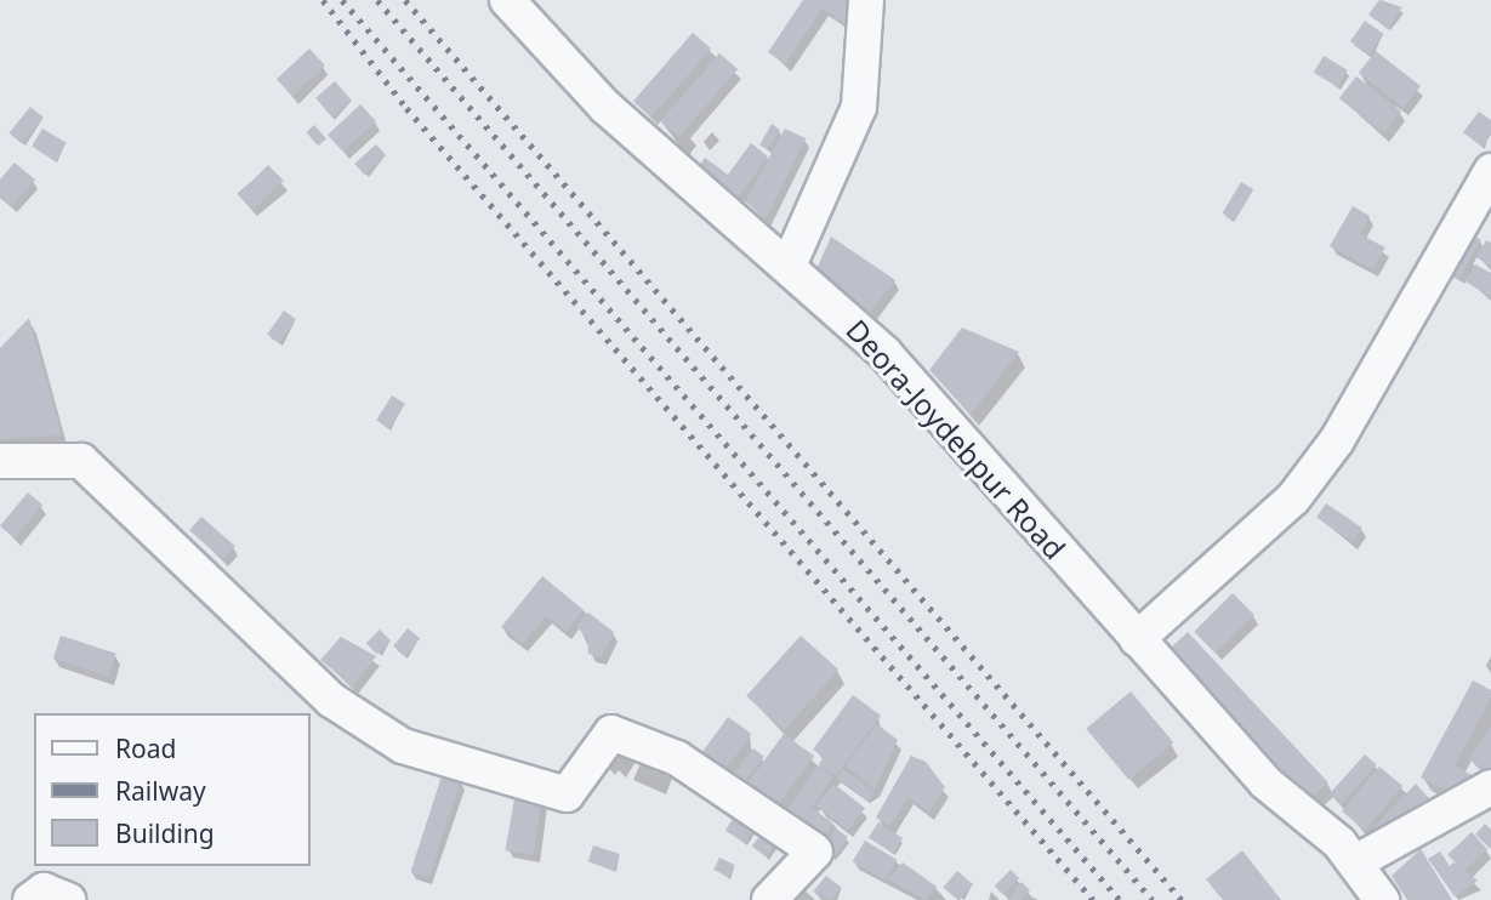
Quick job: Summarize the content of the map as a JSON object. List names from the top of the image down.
{
  "streets": {
    "street": ["Deora-Joydebpur Road"]
  },
  "legend": ["Road", "Railway", "Building"]
}
